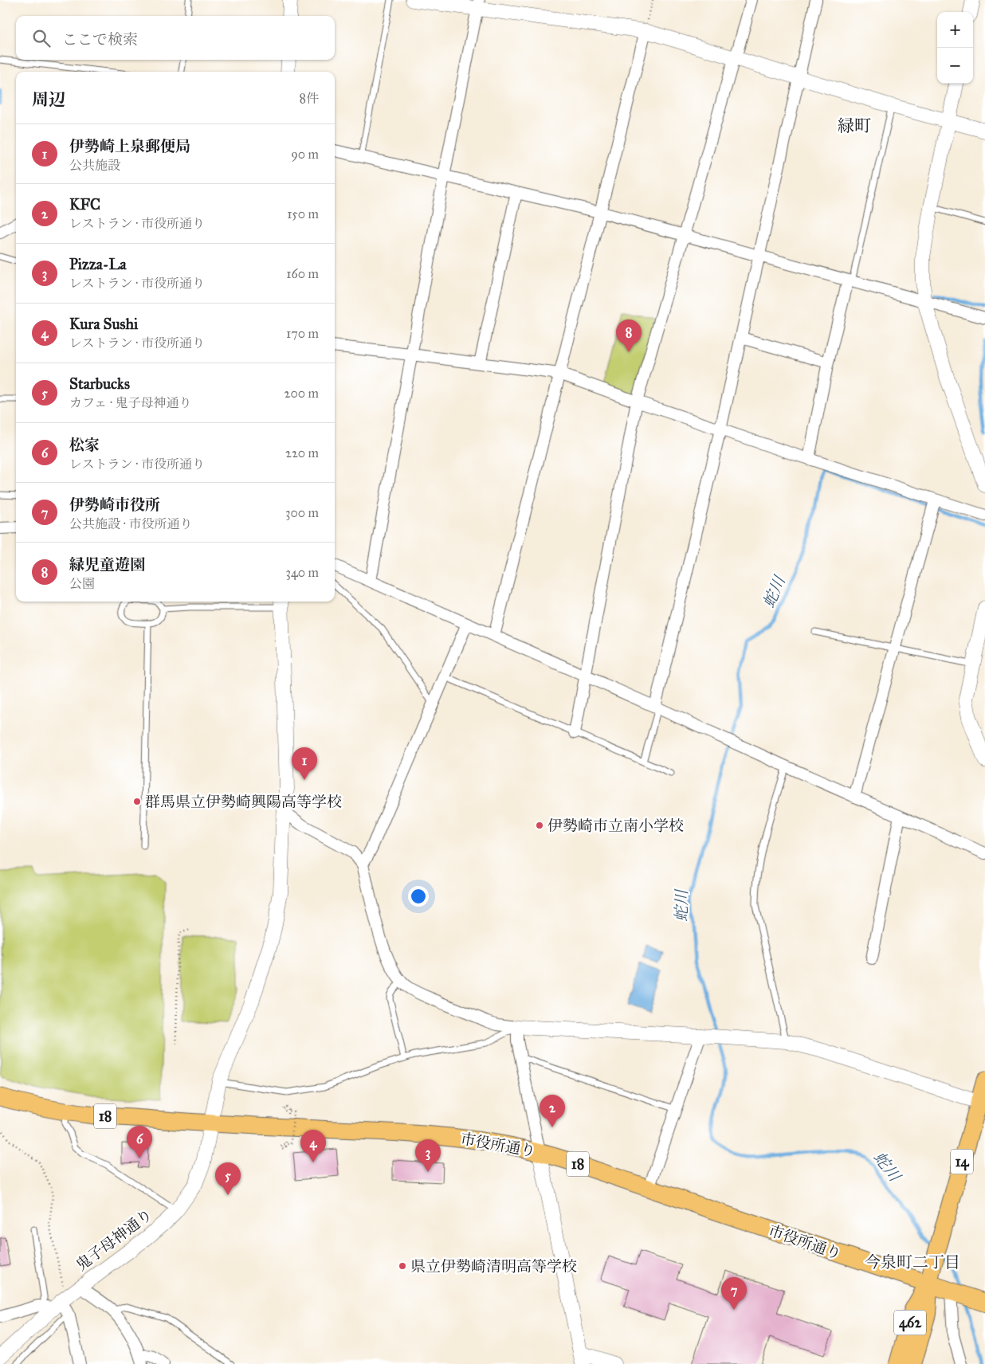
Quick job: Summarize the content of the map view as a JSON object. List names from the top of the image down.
{
  "streets": {
    "highway": ["462"],
    "main road": ["18", "市役所通り", "14"],
    "street": ["鬼子母神通り"]
  },
  "crossings": [
    ["市役所通り", "14"],
    ["市役所通り", "鬼子母神通り"],
    ["市役所通り", "462"],
    ["14", "462"]
  ],
  "districts": ["緑町", "今泉町二丁目"],
  "water": ["蛇川"],
  "places": ["群馬県立伊勢崎興陽高等学校", "伊勢崎市立南小学校", "県立伊勢崎清明高等学校"],
  "page": {
    "map_buttons": ["+", "−"],
    "search": "ここで検索",
    "heading": ["周辺", "8件"],
    "list": [
      {
        "mark": "1",
        "name": "伊勢崎上泉郵便局",
        "note": "公共施設",
        "value": "90 m"
      },
      {
        "mark": "2",
        "name": "KFC",
        "note": "レストラン · 市役所通り",
        "value": "150 m"
      },
      {
        "mark": "3",
        "name": "Pizza-La",
        "note": "レストラン · 市役所通り",
        "value": "160 m"
      },
      {
        "mark": "4",
        "name": "Kura Sushi",
        "note": "レストラン · 市役所通り",
        "value": "170 m"
      },
      {
        "mark": "5",
        "name": "Starbucks",
        "note": "カフェ · 鬼子母神通り",
        "value": "200 m"
      },
      {
        "mark": "6",
        "name": "松家",
        "note": "レストラン · 市役所通り",
        "value": "220 m"
      },
      {
        "mark": "7",
        "name": "伊勢崎市役所",
        "note": "公共施設 · 市役所通り",
        "value": "300 m"
      },
      {
        "mark": "8",
        "name": "緑児童遊園",
        "note": "公園",
        "value": "340 m"
      }
    ],
    "pins": [
      "8",
      "1",
      "2",
      "6",
      "4",
      "3",
      "5",
      "7"
    ]
  }
}
